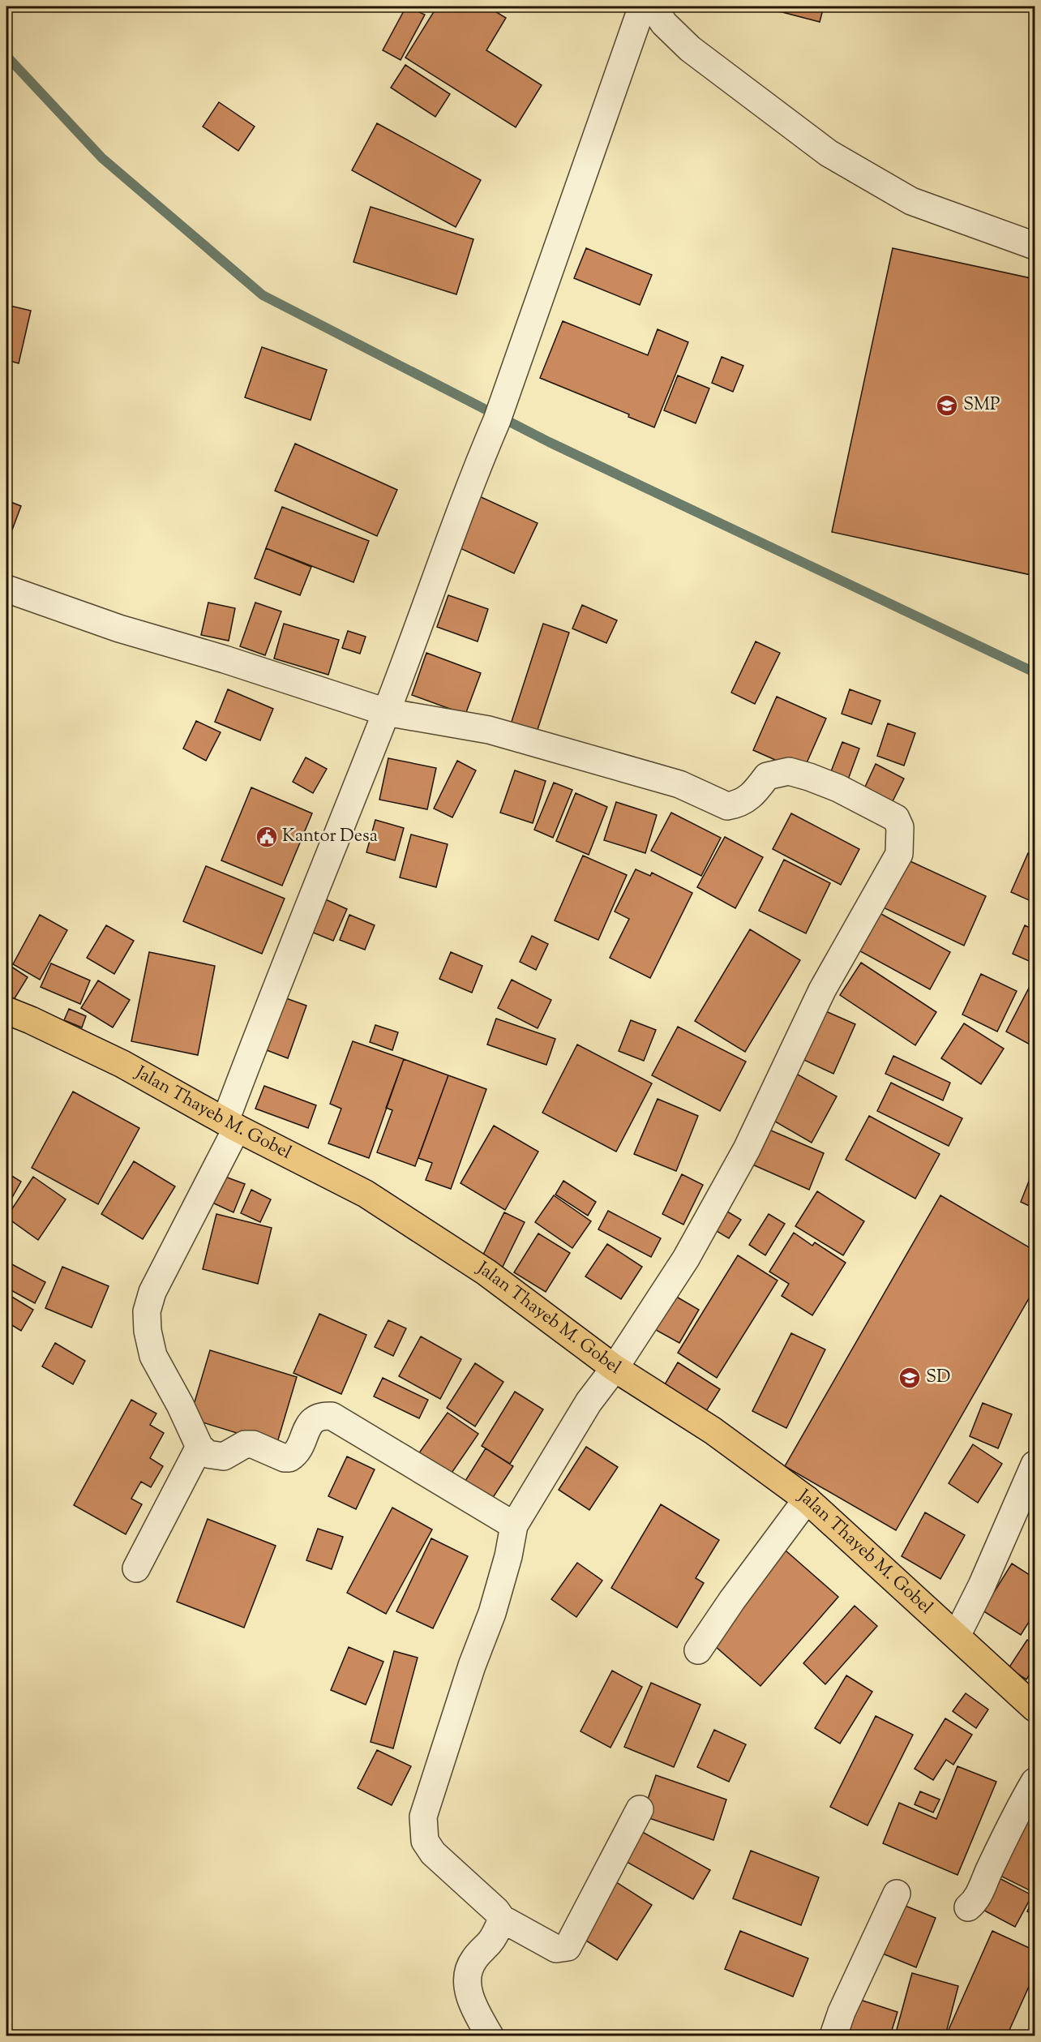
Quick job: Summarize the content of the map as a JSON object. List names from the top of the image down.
{
  "streets": {
    "main road": ["Jalan Thayeb M. Gobel"]
  },
  "places": {
    "school or university": ["SMP", "SD"],
    "public building": ["Kantor Desa"]
  }
}
